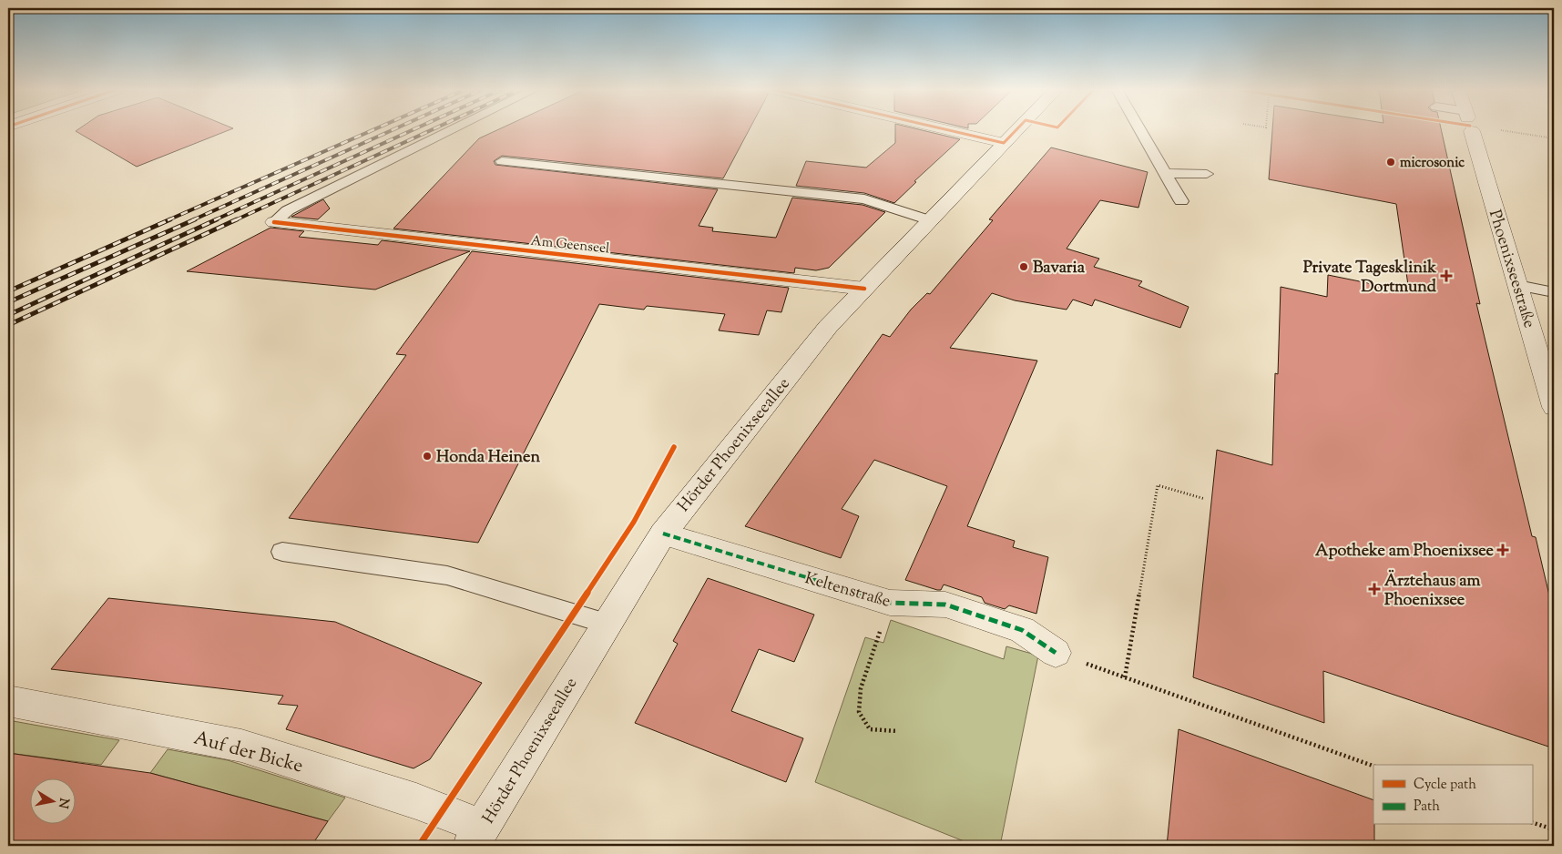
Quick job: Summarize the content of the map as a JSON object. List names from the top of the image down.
{
  "streets": {
    "street": [
      "Am Geenseel",
      "Phoenixseestraße",
      "Hörder Phoenixseeallee",
      "Keltenstraße",
      "Auf der Bicke"
    ]
  },
  "crossings": [
    ["Am Geenseel", "Hörder Phoenixseeallee"],
    ["Hörder Phoenixseeallee", "Keltenstraße"],
    ["Hörder Phoenixseeallee", "Auf der Bicke"]
  ],
  "places": {
    "other": ["microsonic", "Bavaria", "Honda Heinen"],
    "health": ["Private Tagesklinik Dortmund", "Apotheke am Phoenixsee", "Ärztehaus am Phoenixsee"]
  },
  "legend": ["Cycle path", "Path"],
  "north": "right"
}
